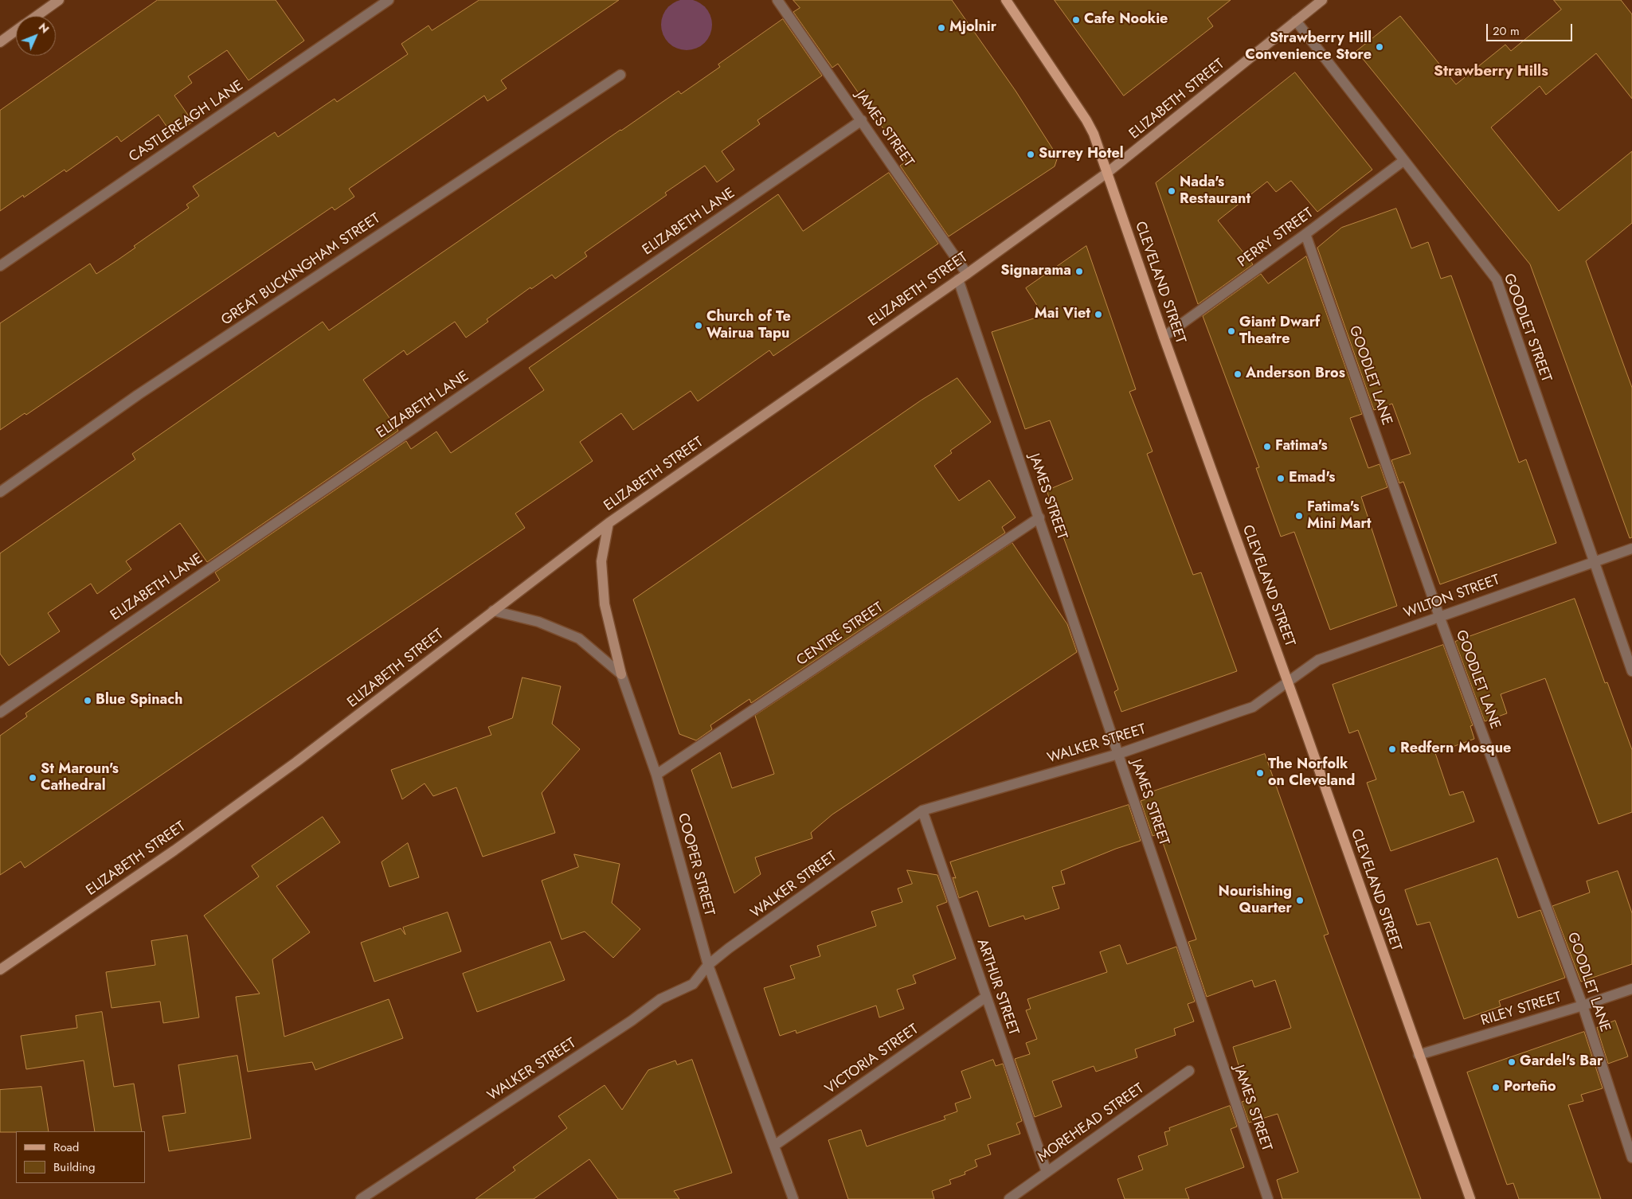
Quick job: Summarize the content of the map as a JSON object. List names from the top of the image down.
{
  "streets": {
    "main road": ["ELIZABETH STREET", "CLEVELAND STREET"],
    "street": [
      "CASTLEREAGH LANE",
      "JAMES STREET",
      "ELIZABETH LANE",
      "PERRY STREET",
      "GREAT BUCKINGHAM STREET",
      "GOODLET STREET",
      "GOODLET LANE",
      "WILTON STREET",
      "CENTRE STREET",
      "WALKER STREET",
      "COOPER STREET",
      "ARTHUR STREET",
      "RILEY STREET",
      "VICTORIA STREET",
      "MOREHEAD STREET"
    ]
  },
  "crossings": [
    ["ELIZABETH STREET", "JAMES STREET"],
    ["ELIZABETH STREET", "CLEVELAND STREET"],
    ["ELIZABETH STREET", "GOODLET STREET"],
    ["JAMES STREET", "ELIZABETH LANE"],
    ["JAMES STREET", "CENTRE STREET"],
    ["JAMES STREET", "WALKER STREET"],
    ["PERRY STREET", "CLEVELAND STREET"],
    ["PERRY STREET", "GOODLET STREET"],
    ["PERRY STREET", "GOODLET LANE"],
    ["CLEVELAND STREET", "WILTON STREET"],
    ["CLEVELAND STREET", "WALKER STREET"],
    ["CLEVELAND STREET", "RILEY STREET"],
    ["GOODLET STREET", "WILTON STREET"],
    ["GOODLET LANE", "WILTON STREET"],
    ["GOODLET LANE", "RILEY STREET"],
    ["WILTON STREET", "WALKER STREET"],
    ["CENTRE STREET", "COOPER STREET"],
    ["WALKER STREET", "COOPER STREET"],
    ["WALKER STREET", "ARTHUR STREET"],
    ["COOPER STREET", "VICTORIA STREET"],
    ["ARTHUR STREET", "VICTORIA STREET"],
    ["ARTHUR STREET", "MOREHEAD STREET"]
  ],
  "districts": ["Strawberry Hills"],
  "places": [
    "Cafe Nookie",
    "Mjolnir",
    "Strawberry Hill Convenience Store",
    "Surrey Hotel",
    "Nada's Restaurant",
    "Signarama",
    "Mai Viet",
    "Church of Te Wairua Tapu",
    "Giant Dwarf Theatre",
    "Anderson Bros",
    "Fatima's",
    "Emad's",
    "Fatima's Mini Mart",
    "Blue Spinach",
    "Redfern Mosque",
    "The Norfolk on Cleveland",
    "St Maroun's Cathedral",
    "Nourishing Quarter",
    "Gardel's Bar",
    "Porteño"
  ],
  "legend": ["Road", "Building"],
  "scale_bar": "20 m",
  "north": "top right"
}
